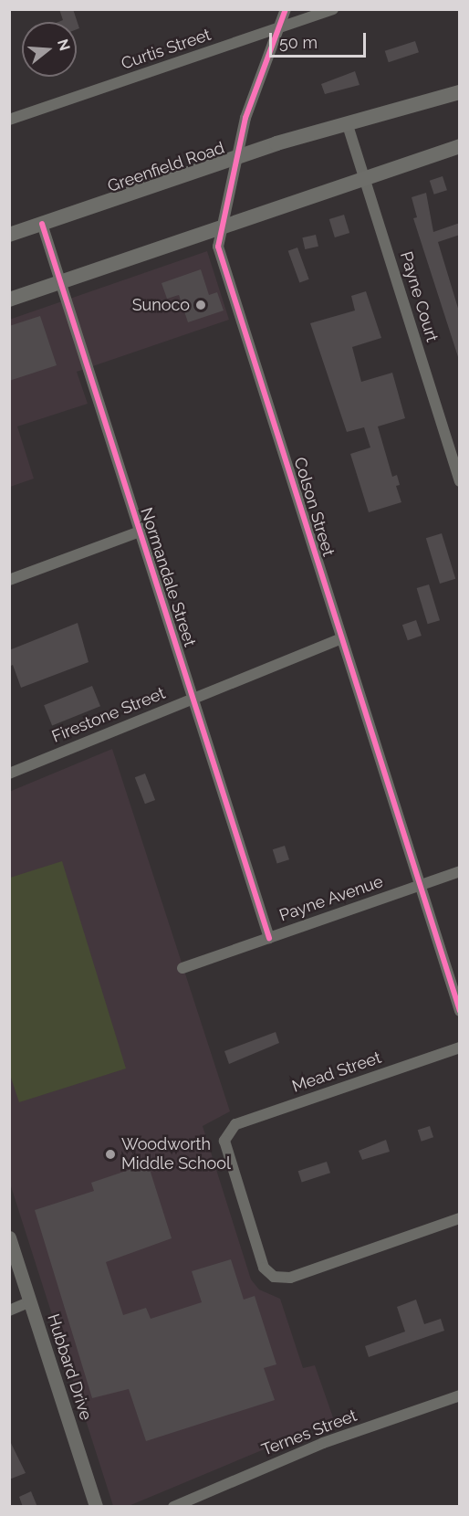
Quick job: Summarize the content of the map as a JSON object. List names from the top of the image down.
{
  "streets": {
    "main road": ["Greenfield Road"],
    "street": [
      "Curtis Street",
      "Payne Court",
      "Colson Street",
      "Normandale Street",
      "Firestone Street",
      "Payne Avenue",
      "Mead Street",
      "Hubbard Drive",
      "Ternes Street"
    ]
  },
  "crossings": [
    ["Curtis Street", "Colson Street"],
    ["Greenfield Road", "Payne Court"],
    ["Greenfield Road", "Colson Street"],
    ["Greenfield Road", "Normandale Street"],
    ["Colson Street", "Firestone Street"],
    ["Colson Street", "Payne Avenue"],
    ["Normandale Street", "Firestone Street"],
    ["Normandale Street", "Payne Avenue"]
  ],
  "places": ["Sunoco", "Woodworth Middle School"],
  "scale_bar": "50 m",
  "north": "right"
}
